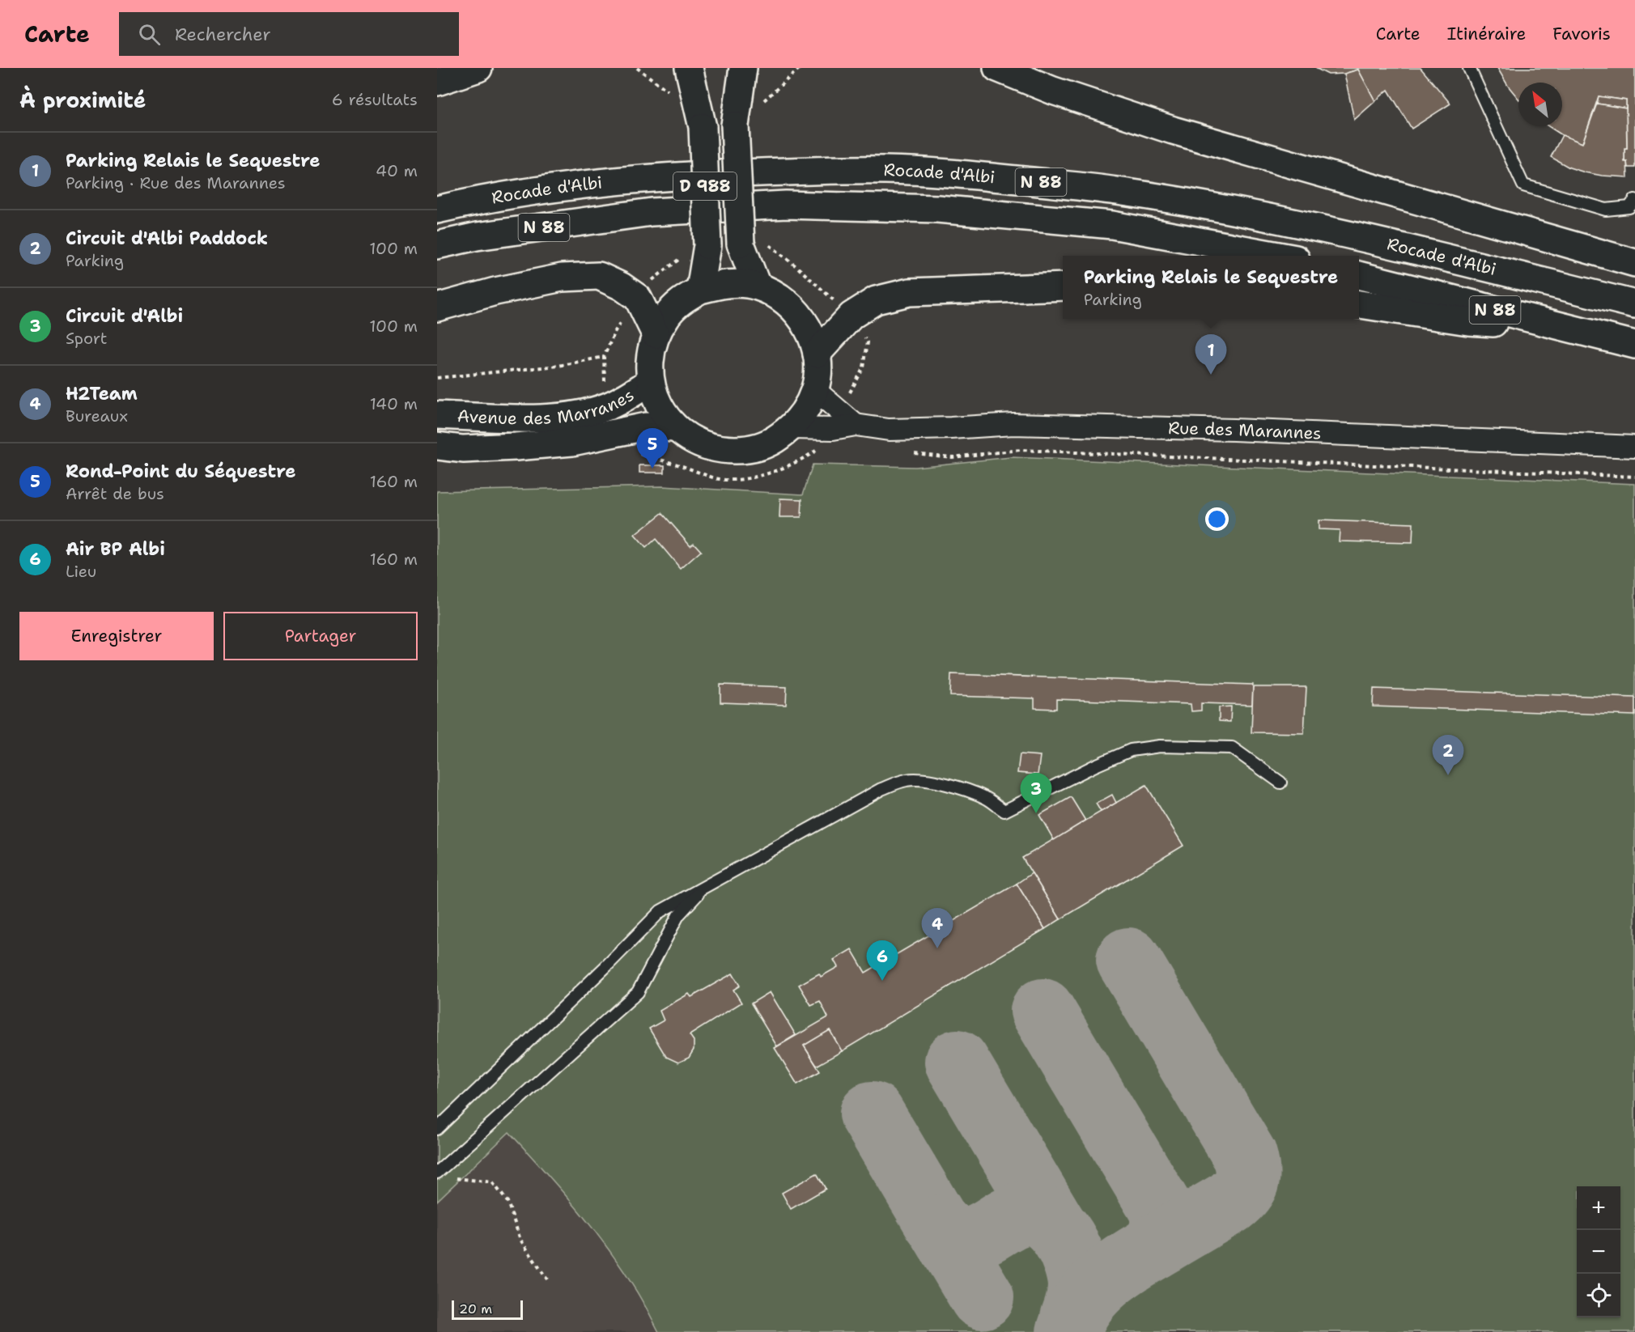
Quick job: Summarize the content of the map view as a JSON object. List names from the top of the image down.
{
  "streets": {
    "main road": [
      "Rocade d'Albi",
      "N 88",
      "D 988",
      "Avenue des Marranes"
    ],
    "street": ["Rue des Marannes"]
  },
  "crossings": [
    ["D 988", "Avenue des Marranes"],
    ["D 988", "Rue des Marannes"],
    ["Avenue des Marranes", "Rue des Marannes"]
  ],
  "scale_bar": "20 m",
  "north": "top left",
  "page": {
    "header": "Carte",
    "search": "Rechercher",
    "nav": ["Carte", "Itinéraire", "Favoris"],
    "heading": ["À proximité", "6 résultats"],
    "list": [
      {
        "mark": "1",
        "name": "Parking Relais le Sequestre",
        "note": "Parking · Rue des Marannes",
        "value": "40 m"
      },
      {
        "mark": "2",
        "name": "Circuit d'Albi Paddock",
        "note": "Parking",
        "value": "100 m"
      },
      {
        "mark": "3",
        "name": "Circuit d'Albi",
        "note": "Sport",
        "value": "100 m"
      },
      {
        "mark": "4",
        "name": "H2Team",
        "note": "Bureaux",
        "value": "140 m"
      },
      {
        "mark": "5",
        "name": "Rond-Point du Séquestre",
        "note": "Arrêt de bus",
        "value": "160 m"
      },
      {
        "mark": "6",
        "name": "Air BP Albi",
        "note": "Lieu",
        "value": "160 m"
      }
    ],
    "popup": ["Parking Relais le Sequestre", "Parking"],
    "pins": [
      "1",
      "5",
      "2",
      "3",
      "4",
      "6"
    ],
    "buttons": ["Enregistrer", "Partager"],
    "map_buttons": ["+", "−"],
    "scale": "20 m"
  }
}
